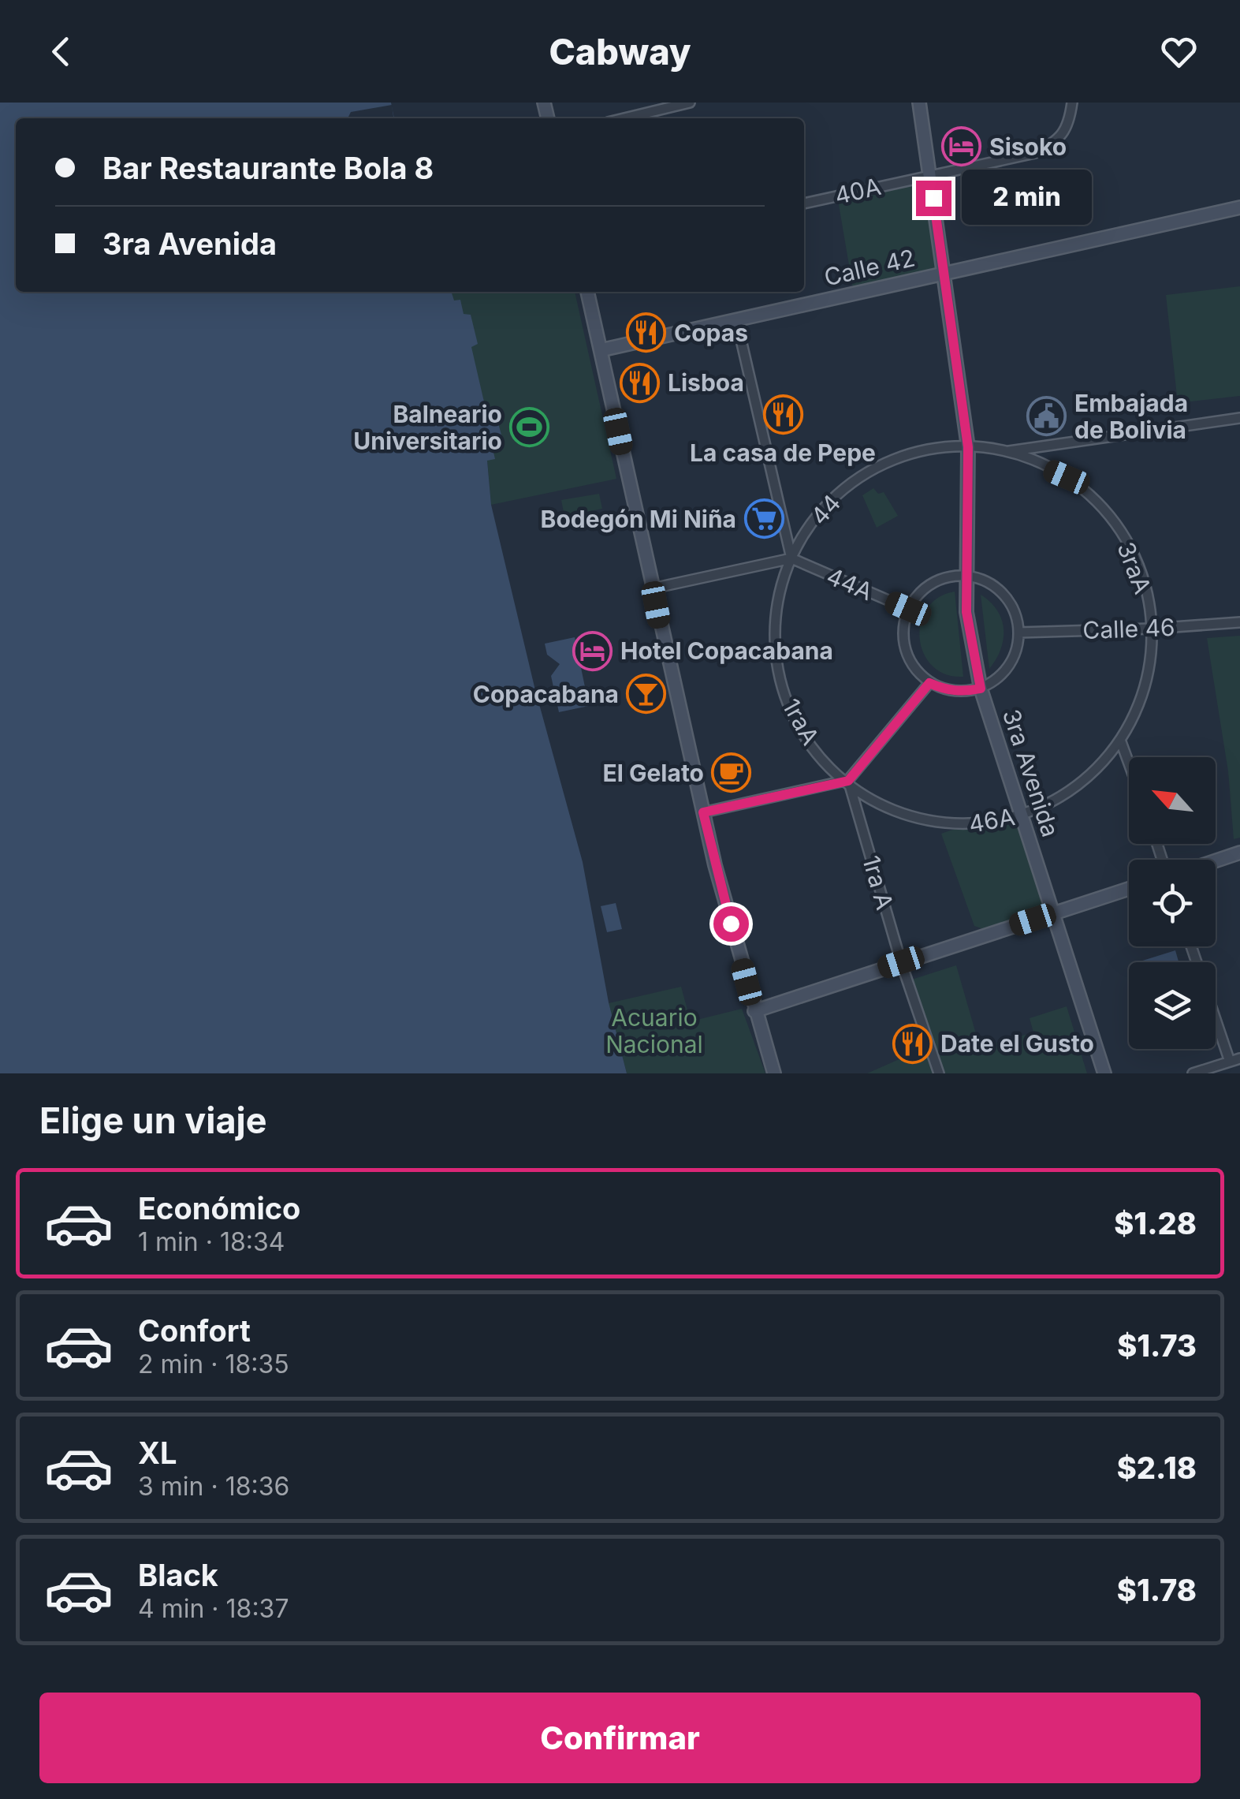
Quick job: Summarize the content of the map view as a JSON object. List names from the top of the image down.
{
  "streets": {
    "main road": ["Calle 42", "3ra Avenida"],
    "street": [
      "40A",
      "44",
      "3raA",
      "44A",
      "Calle 46",
      "1raA",
      "46A",
      "1ra A"
    ]
  },
  "crossings": [
    ["40A", "3ra Avenida"],
    ["Calle 42", "3ra Avenida"],
    ["44", "3raA"],
    ["44", "44A"],
    ["44", "1raA"],
    ["44", "3ra Avenida"],
    ["3raA", "Calle 46"],
    ["3raA", "46A"],
    ["44A", "1raA"],
    ["1raA", "46A"],
    ["1raA", "1ra A"],
    ["3ra Avenida", "46A"],
    ["46A", "1ra A"]
  ],
  "parks": ["Acuario Nacional"],
  "places": {
    "hotel": ["Sisoko", "Hotel Copacabana"],
    "restaurant": [
      "Copas",
      "Lisboa",
      "La casa de Pepe",
      "Date el Gusto"
    ],
    "public building": ["Embajada de Bolivia"],
    "sports": ["Balneario Universitario"],
    "supermarket": ["Bodegón Mi Niña"],
    "bar": ["Copacabana"],
    "cafe": ["El Gelato"]
  },
  "north": "top left",
  "page": {
    "header": "Cabway",
    "banner": ["Bar Restaurante Bola 8", "3ra Avenida"],
    "bubble": "2 min",
    "heading": "Elige un viaje",
    "list": [
      {
        "name": "Económico",
        "note": "1 min · 18:34",
        "value": "$1.28"
      },
      {
        "name": "Confort",
        "note": "2 min · 18:35",
        "value": "$1.73"
      },
      {
        "name": "XL",
        "note": "3 min · 18:36",
        "value": "$2.18"
      },
      {
        "name": "Black",
        "note": "4 min · 18:37",
        "value": "$1.78"
      }
    ],
    "buttons": "Confirmar"
  }
}
